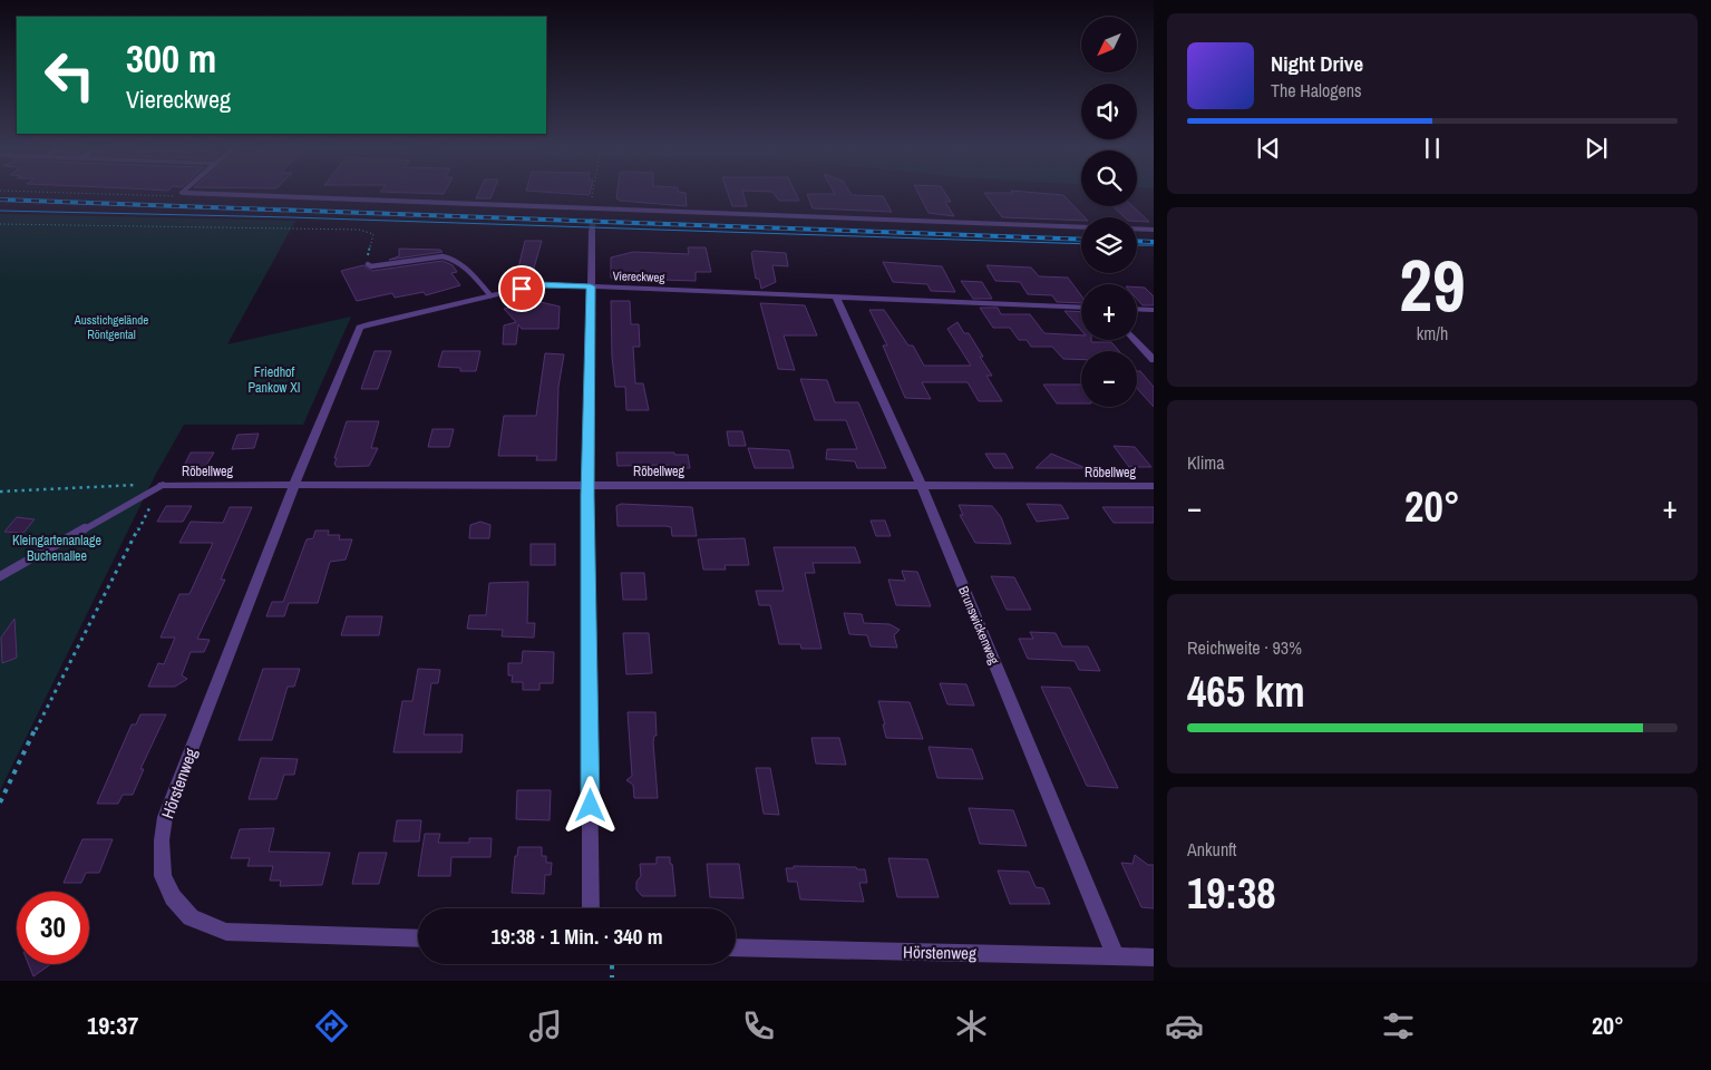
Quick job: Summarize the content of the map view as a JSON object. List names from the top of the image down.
{
  "streets": {
    "street": [
      "Viereckweg",
      "Röbellweg",
      "Brunswickenweg",
      "Hörstenweg"
    ]
  },
  "crossings": [
    ["Viereckweg", "Röbellweg"],
    ["Viereckweg", "Brunswickenweg"],
    ["Viereckweg", "Hörstenweg"],
    ["Röbellweg", "Brunswickenweg"],
    ["Röbellweg", "Hörstenweg"],
    ["Brunswickenweg", "Hörstenweg"]
  ],
  "parks": ["Ausstichgelände Röntgental", "Friedhof Pankow XI", "Kleingartenanlage Buchenallee"],
  "north": "bottom left",
  "page": {
    "map_buttons": ["+", "−"],
    "turn": ["300 m", "Viereckweg"],
    "song": ["Night Drive", "The Halogens"],
    "tile": [
      ["29", "km/h"],
      "Klima",
      ["Reichweite · 93%", "465 km"],
      ["Ankunft", "19:38"]
    ],
    "heat": ["−", "20°", "+"],
    "limit": "30",
    "trip": "19:38 · 1 Min. · 340 m",
    "tabs": ["19:37", "20°"]
  }
}
